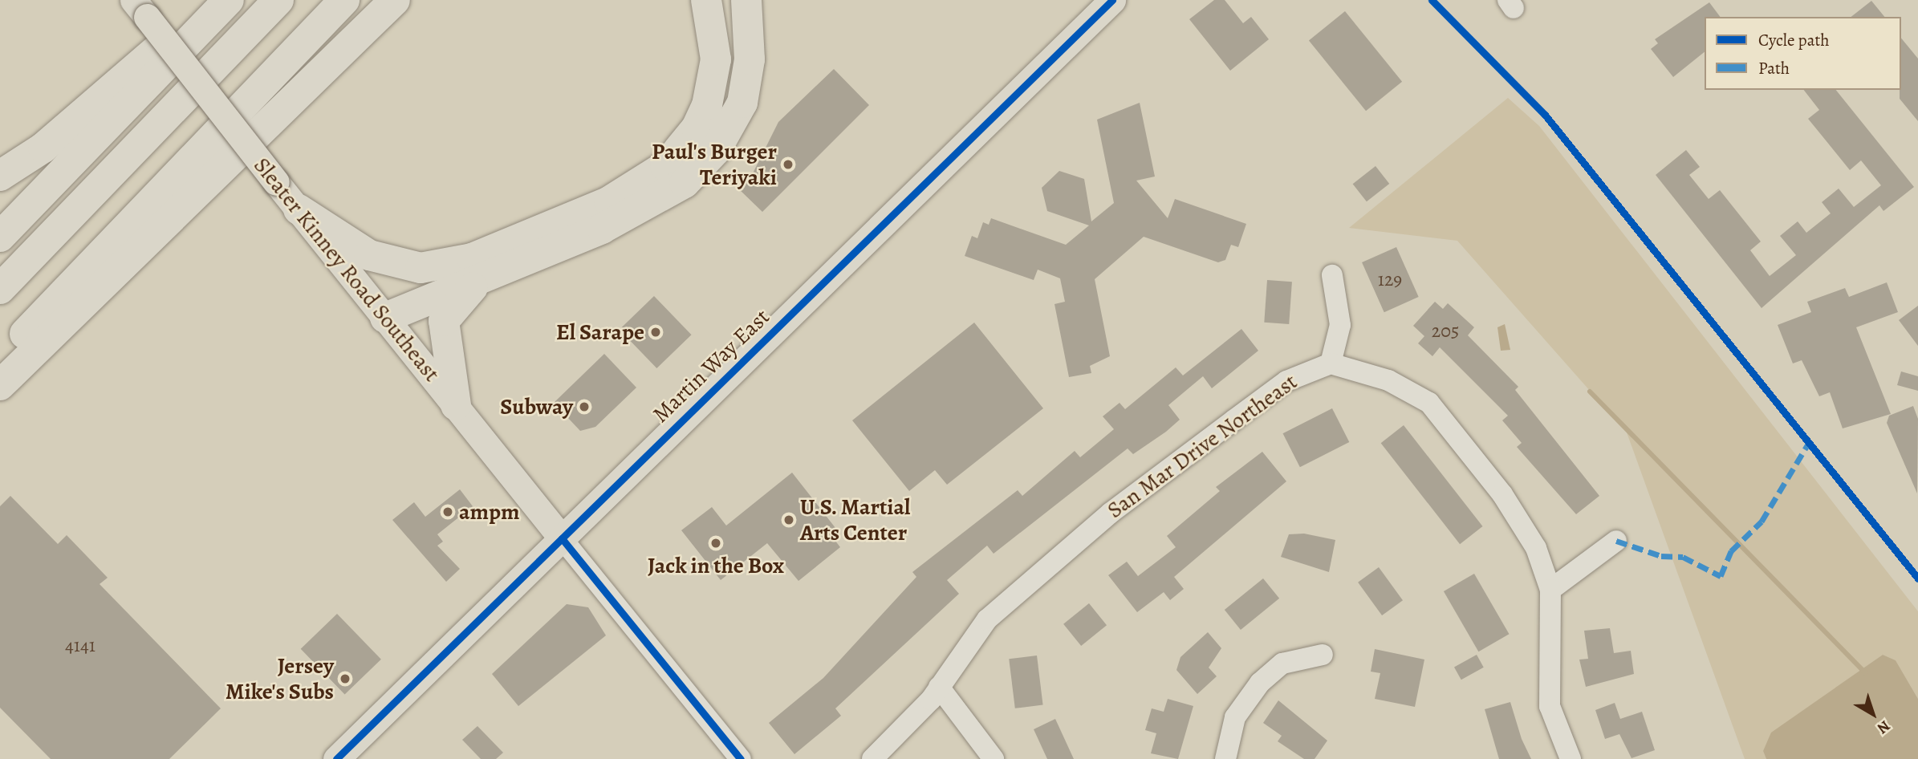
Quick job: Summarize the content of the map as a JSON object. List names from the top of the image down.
{
  "streets": {
    "main road": ["Sleater Kinney Road Southeast", "Martin Way East"],
    "street": ["San Mar Drive Northeast"]
  },
  "crossings": [
    ["Sleater Kinney Road Southeast", "Martin Way East"]
  ],
  "places": [
    "Paul's Burger Teriyaki",
    "El Sarape",
    "Subway",
    "ampm",
    "U.S. Martial Arts Center",
    "Jack in the Box",
    "Jersey Mike's Subs"
  ],
  "house_numbers": ["129", "205", "4141"],
  "legend": ["Cycle path", "Path"],
  "north": "bottom right"
}
